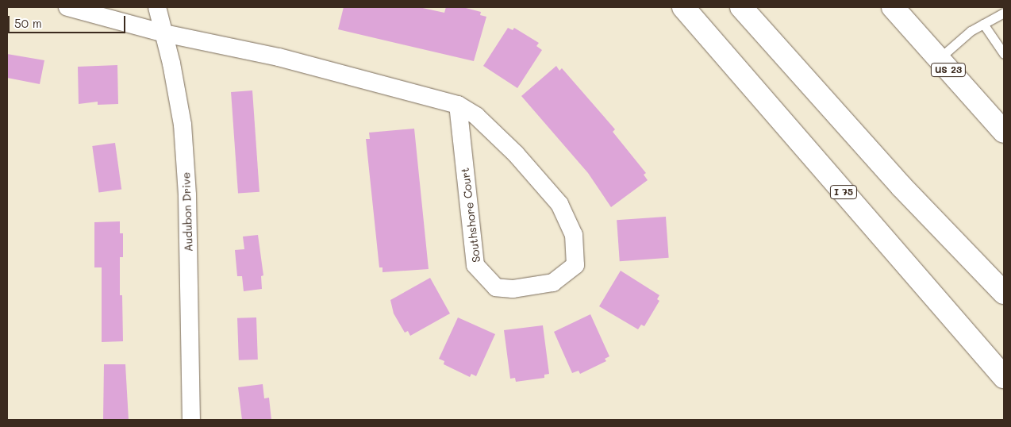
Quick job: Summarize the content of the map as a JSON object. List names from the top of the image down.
{
  "streets": {
    "main road": ["US 23", "I 75"],
    "street": ["Audubon Drive", "Southshore Court"]
  },
  "crossings": [
    ["Audubon Drive", "Southshore Court"]
  ],
  "scale_bar": "50 m"
}
